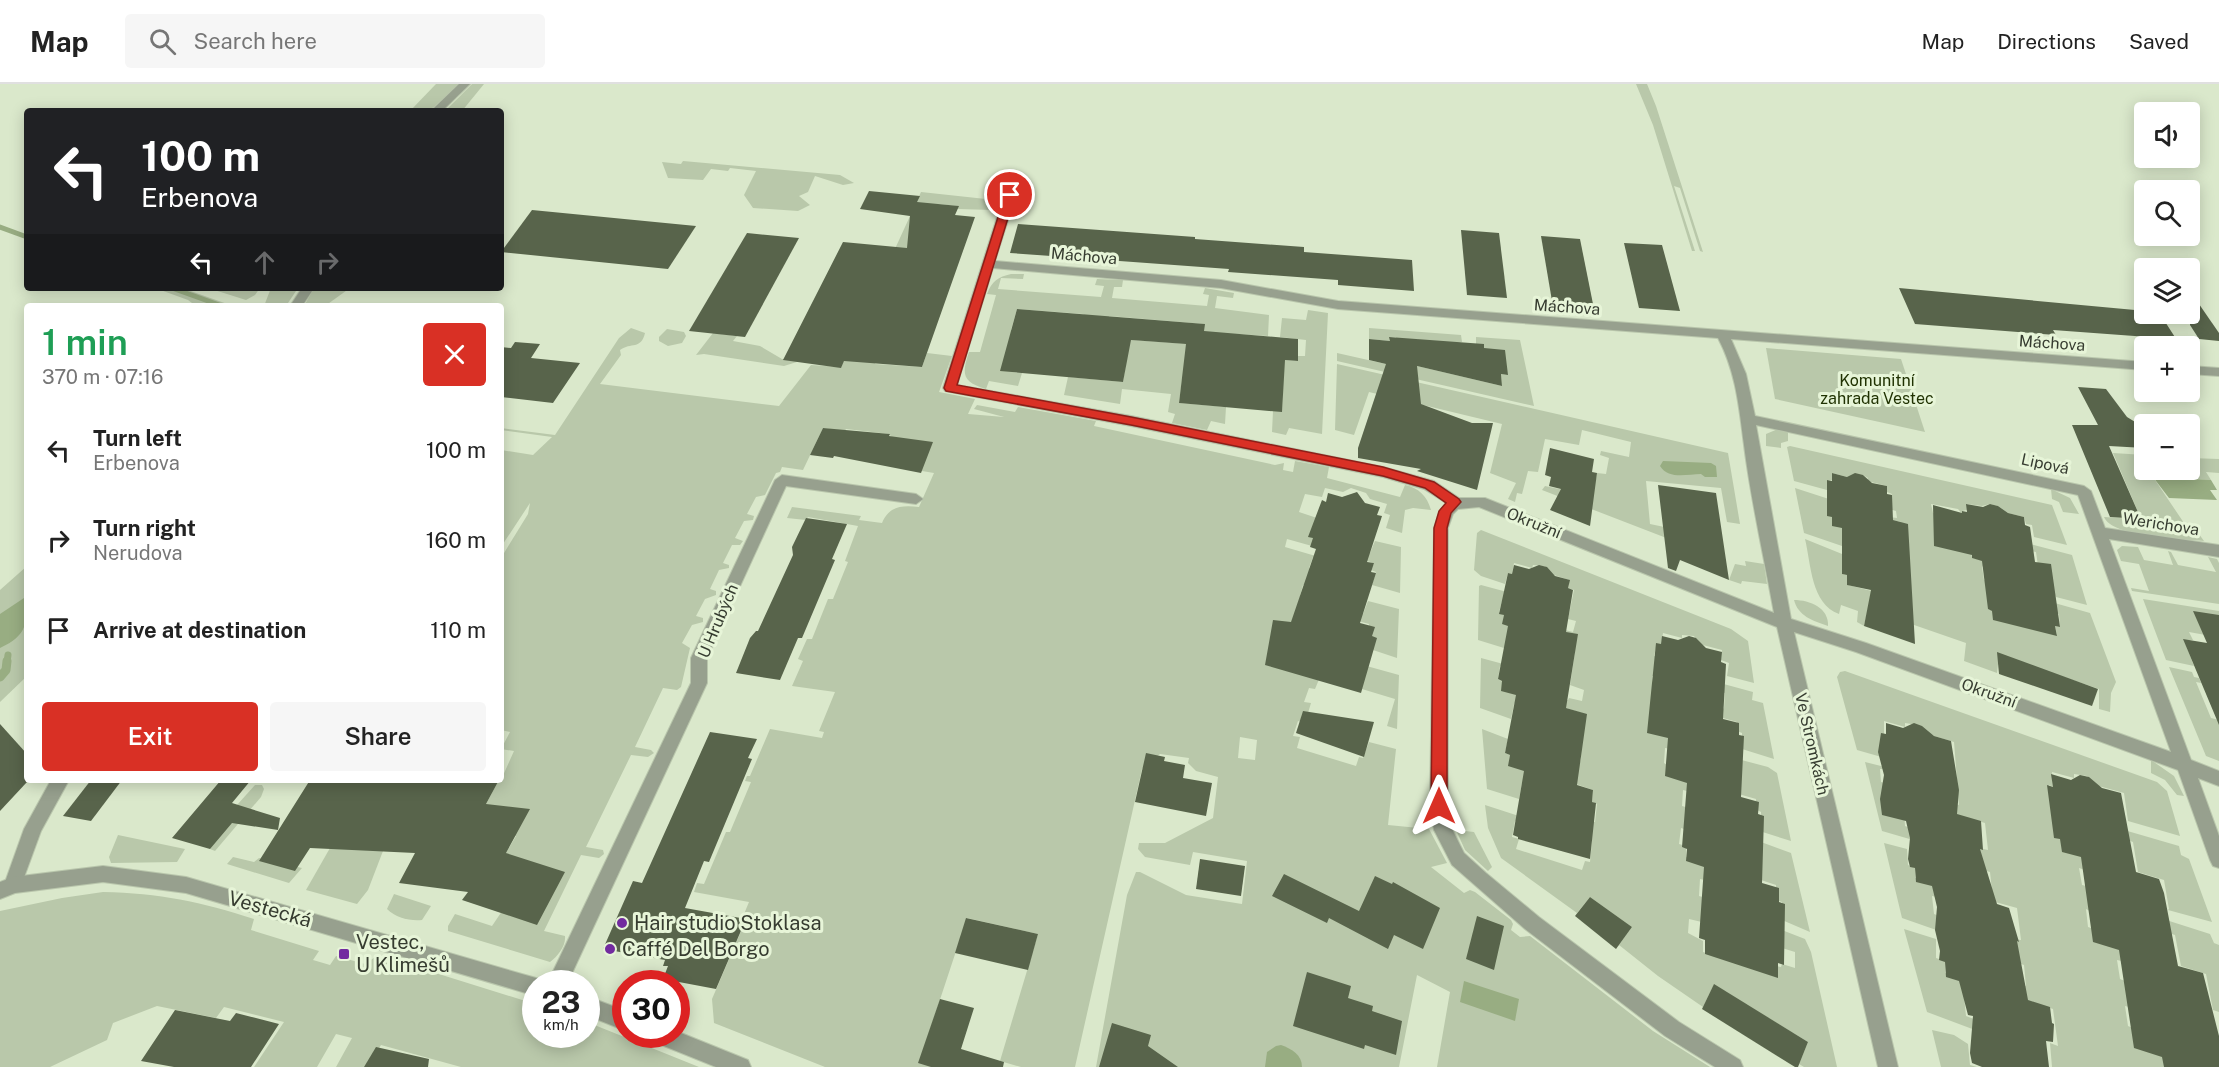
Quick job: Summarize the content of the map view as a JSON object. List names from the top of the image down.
{
  "streets": {
    "street": [
      "Máchova",
      "Lipová",
      "Okružní",
      "Werichova",
      "U Hrubých",
      "Ve Stromkách",
      "Vestecká"
    ]
  },
  "crossings": [
    ["Máchova", "Ve Stromkách"],
    ["Lipová", "Okružní"],
    ["Lipová", "Werichova"],
    ["Lipová", "Ve Stromkách"],
    ["Okružní", "Ve Stromkách"]
  ],
  "parks": ["Komunitní zahrada Vestec"],
  "places": {
    "other": ["Hair studio Stoklasa", "Caffé Del Borgo"],
    "transit": ["Vestec, U Klimešů"]
  },
  "page": {
    "header": "Map",
    "search": "Search here",
    "nav": ["Map", "Directions", "Saved"],
    "map_buttons": ["+", "−"],
    "turn": ["100 m", "Erbenova"],
    "heading": ["1 min", "370 m · 07:16"],
    "list": [
      {
        "name": "Turn left",
        "note": "Erbenova",
        "value": "100 m"
      },
      {
        "name": "Turn right",
        "note": "Nerudova",
        "value": "160 m"
      },
      {
        "name": "Arrive at destination",
        "value": "110 m"
      }
    ],
    "buttons": ["Exit", "Share"],
    "speed": "23 km/h",
    "limit": "30"
  }
}
